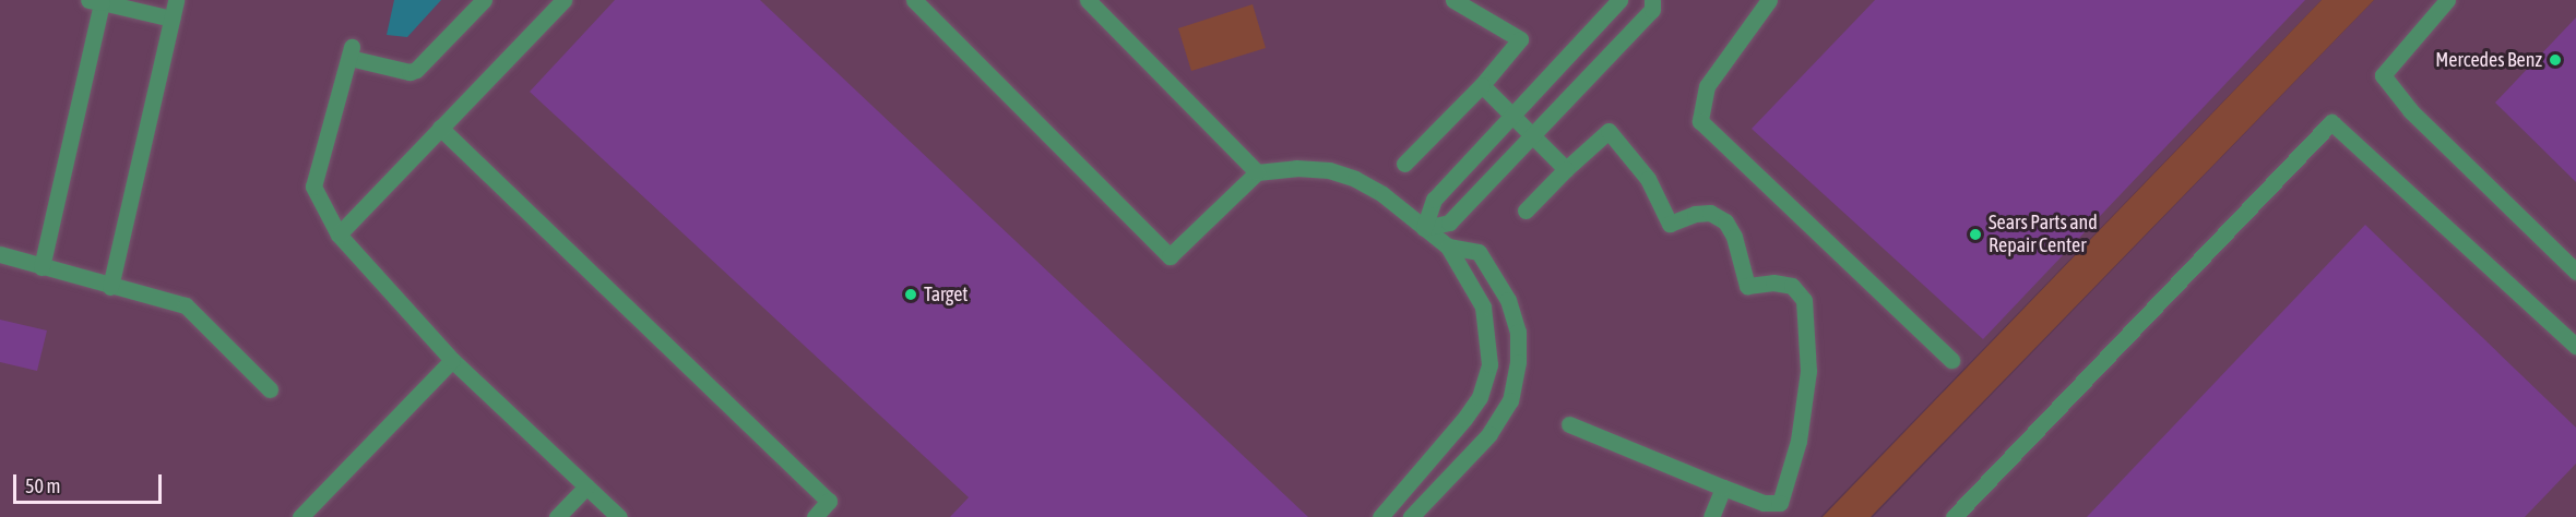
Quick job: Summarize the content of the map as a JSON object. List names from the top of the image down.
{
  "places": ["Mercedes Benz", "Sears Parts and Repair Center", "Target"],
  "scale_bar": "50 m"
}
